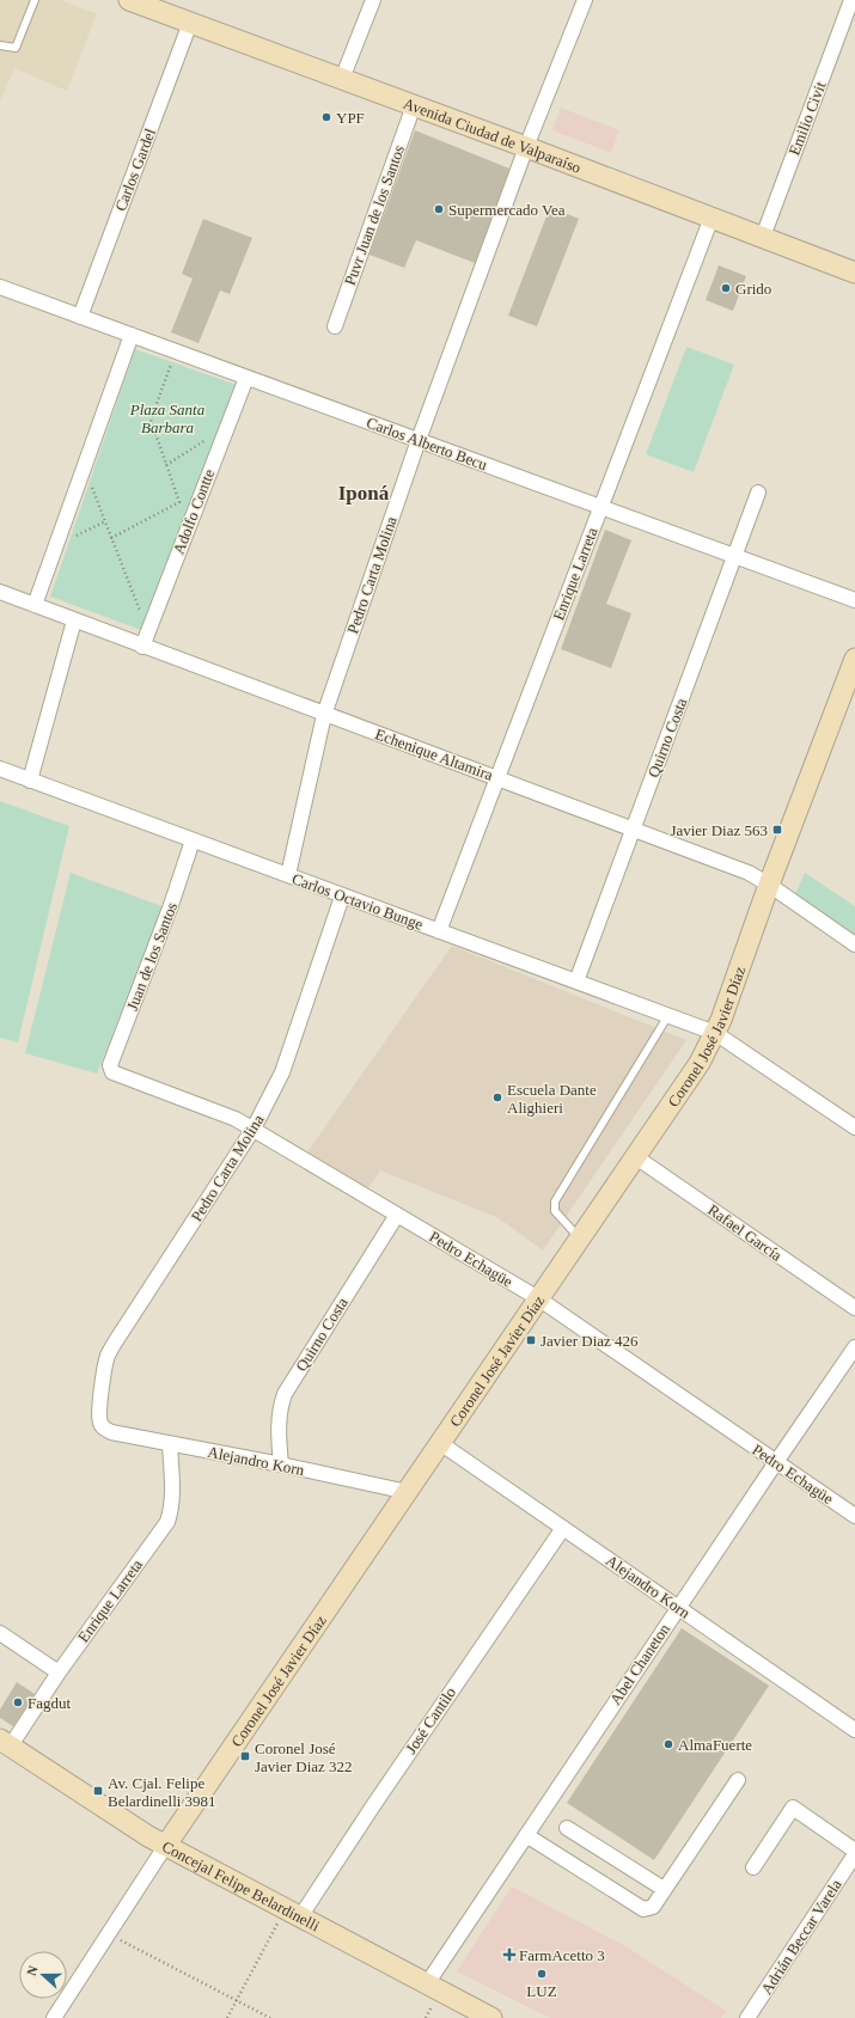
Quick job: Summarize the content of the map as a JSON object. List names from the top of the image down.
{
  "streets": {
    "main road": ["Avenida Ciudad de Valparaíso", "Coronel José Javier Díaz", "Concejal Felipe Belardinelli"],
    "street": [
      "Emilio Civit",
      "Carlos Gardel",
      "Puvr Juan de los Santos",
      "Carlos Alberto Becu",
      "Adolfo Contte",
      "Enrique Larreta",
      "Pedro Carta Molina",
      "Quirno Costa",
      "Echenique Altamira",
      "Carlos Octavio Bunge",
      "Juan de los Santos",
      "Rafael García",
      "Pedro Echagüe",
      "Alejandro Korn",
      "Abel Chaneton",
      "José Cantilo",
      "Adrián Beccar Varela"
    ]
  },
  "crossings": [
    ["Emilio Civit", "Avenida Ciudad de Valparaíso"],
    ["Avenida Ciudad de Valparaíso", "Carlos Gardel"],
    ["Avenida Ciudad de Valparaíso", "Puvr Juan de los Santos"],
    ["Avenida Ciudad de Valparaíso", "Enrique Larreta"],
    ["Avenida Ciudad de Valparaíso", "Pedro Carta Molina"],
    ["Carlos Gardel", "Carlos Alberto Becu"],
    ["Carlos Alberto Becu", "Adolfo Contte"],
    ["Carlos Alberto Becu", "Enrique Larreta"],
    ["Carlos Alberto Becu", "Pedro Carta Molina"],
    ["Carlos Alberto Becu", "Quirno Costa"],
    ["Adolfo Contte", "Echenique Altamira"],
    ["Enrique Larreta", "Echenique Altamira"],
    ["Enrique Larreta", "Carlos Octavio Bunge"],
    ["Enrique Larreta", "Alejandro Korn"],
    ["Enrique Larreta", "Concejal Felipe Belardinelli"],
    ["Pedro Carta Molina", "Echenique Altamira"],
    ["Pedro Carta Molina", "Carlos Octavio Bunge"],
    ["Pedro Carta Molina", "Pedro Echagüe"],
    ["Pedro Carta Molina", "Alejandro Korn"],
    ["Quirno Costa", "Echenique Altamira"],
    ["Quirno Costa", "Carlos Octavio Bunge"],
    ["Quirno Costa", "Pedro Echagüe"],
    ["Quirno Costa", "Alejandro Korn"],
    ["Echenique Altamira", "Coronel José Javier Díaz"],
    ["Carlos Octavio Bunge", "Juan de los Santos"],
    ["Carlos Octavio Bunge", "Coronel José Javier Díaz"],
    ["Juan de los Santos", "Pedro Echagüe"],
    ["Coronel José Javier Díaz", "Rafael García"],
    ["Coronel José Javier Díaz", "Pedro Echagüe"],
    ["Coronel José Javier Díaz", "Alejandro Korn"],
    ["Coronel José Javier Díaz", "Concejal Felipe Belardinelli"],
    ["Pedro Echagüe", "Abel Chaneton"],
    ["Alejandro Korn", "Abel Chaneton"],
    ["Alejandro Korn", "José Cantilo"],
    ["Abel Chaneton", "Concejal Felipe Belardinelli"],
    ["José Cantilo", "Concejal Felipe Belardinelli"]
  ],
  "districts": ["Iponá"],
  "parks": ["Plaza Santa Barbara"],
  "places": {
    "other": [
      "YPF",
      "Supermercado Vea",
      "Grido",
      "Escuela Dante Alighieri",
      "Fagdut",
      "AlmaFuerte",
      "LUZ"
    ],
    "transit": [
      "Javier Diaz 563",
      "Javier Diaz 426",
      "Coronel José Javier Diaz 322",
      "Av. Cjal. Felipe Belardinelli 3981"
    ],
    "health": ["FarmAcetto 3"]
  },
  "north": "left"
}
